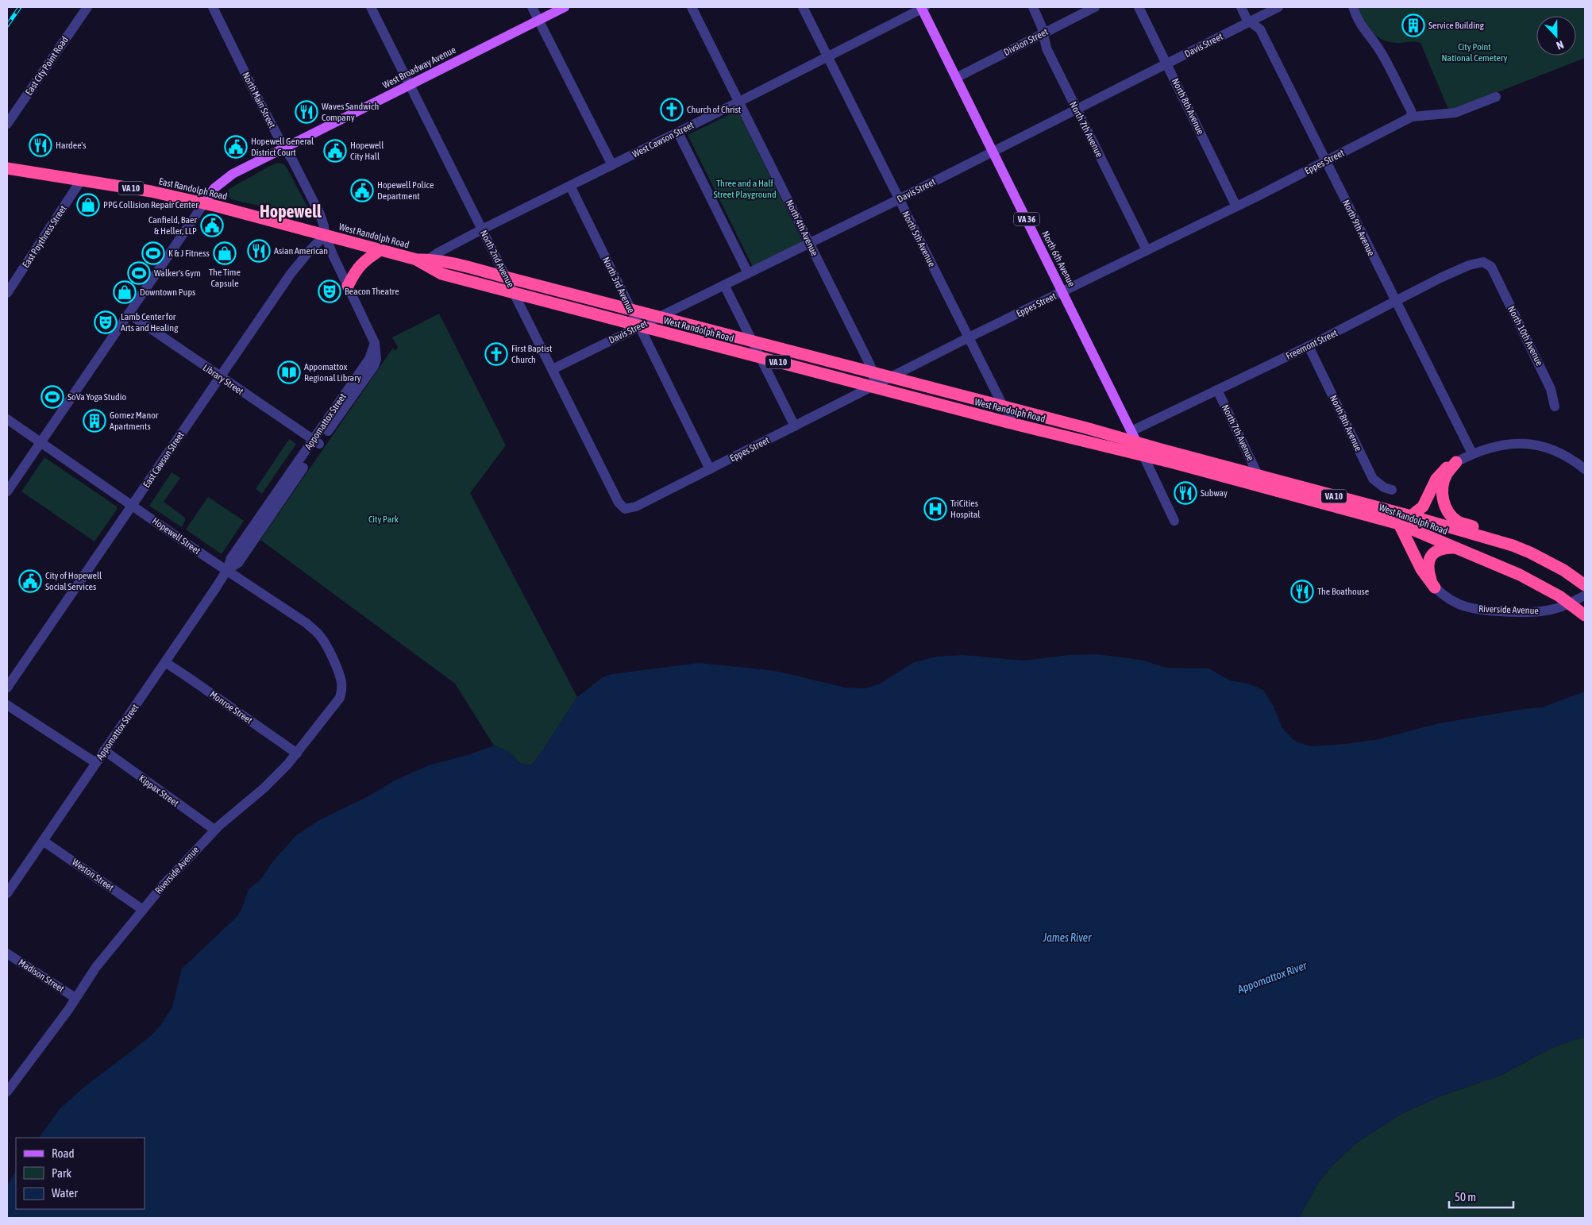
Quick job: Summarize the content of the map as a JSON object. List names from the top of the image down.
{
  "streets": {
    "highway": ["VA 10", "East Randolph Road", "West Randolph Road"],
    "main road": ["West Broadway Avenue", "VA 36", "North 6th Avenue"],
    "street": [
      "Divsion Street",
      "Davis Street",
      "East City Point Road",
      "North Main Street",
      "North 8th Avenue",
      "North 7th Avenue",
      "West Cawson Street",
      "Eppes Street",
      "North 4th Avenue",
      "North 9th Avenue",
      "East Poythress Street",
      "North 5th Avenue",
      "North 2nd Avenue",
      "North 3rd Avenue",
      "North 10th Avenue",
      "Freemont Street",
      "Library Street",
      "Appomattox Street",
      "East Cawson Street",
      "Hopewell Street",
      "Riverside Avenue",
      "Monroe Street",
      "Kippax Street",
      "Weston Street",
      "Madison Street"
    ]
  },
  "crossings": [
    ["Divsion Street", "North 7th Avenue"],
    ["Divsion Street", "North 6th Avenue"],
    ["Davis Street", "North 8th Avenue"],
    ["Davis Street", "North 7th Avenue"],
    ["Davis Street", "North 4th Avenue"],
    ["Davis Street", "North 9th Avenue"],
    ["Davis Street", "West Randolph Road"],
    ["Davis Street", "North 5th Avenue"],
    ["Davis Street", "North 2nd Avenue"],
    ["Davis Street", "North 6th Avenue"],
    ["Davis Street", "North 3rd Avenue"],
    ["West Broadway Avenue", "North Main Street"],
    ["West Broadway Avenue", "East Randolph Road"],
    ["West Broadway Avenue", "North 2nd Avenue"],
    ["North Main Street", "East Randolph Road"],
    ["North Main Street", "West Randolph Road"],
    ["North Main Street", "Appomattox Street"],
    ["North Main Street", "East Cawson Street"],
    ["North 8th Avenue", "Eppes Street"],
    ["North 8th Avenue", "Freemont Street"],
    ["North 7th Avenue", "Eppes Street"],
    ["North 7th Avenue", "West Randolph Road"],
    ["North 7th Avenue", "Freemont Street"],
    ["West Cawson Street", "North 4th Avenue"],
    ["West Cawson Street", "West Randolph Road"],
    ["West Cawson Street", "North 5th Avenue"],
    ["West Cawson Street", "North 2nd Avenue"],
    ["West Cawson Street", "North 6th Avenue"],
    ["West Cawson Street", "North 3rd Avenue"],
    ["Eppes Street", "North 4th Avenue"],
    ["Eppes Street", "North 9th Avenue"],
    ["Eppes Street", "West Randolph Road"],
    ["Eppes Street", "North 5th Avenue"],
    ["Eppes Street", "North 2nd Avenue"],
    ["Eppes Street", "North 6th Avenue"],
    ["Eppes Street", "North 3rd Avenue"],
    ["East Randolph Road", "West Randolph Road"],
    ["East Randolph Road", "East Poythress Street"],
    ["East Randolph Road", "East Cawson Street"],
    ["North 4th Avenue", "West Randolph Road"],
    ["North 9th Avenue", "Freemont Street"],
    ["West Randolph Road", "North 5th Avenue"],
    ["West Randolph Road", "North 2nd Avenue"],
    ["West Randolph Road", "North 6th Avenue"],
    ["West Randolph Road", "North 3rd Avenue"],
    ["West Randolph Road", "East Cawson Street"],
    ["North 6th Avenue", "Freemont Street"],
    ["North 10th Avenue", "Freemont Street"],
    ["Library Street", "Appomattox Street"],
    ["Library Street", "East Cawson Street"],
    ["Appomattox Street", "Hopewell Street"],
    ["Appomattox Street", "Monroe Street"],
    ["Appomattox Street", "Kippax Street"],
    ["Appomattox Street", "Weston Street"],
    ["East Cawson Street", "Hopewell Street"],
    ["Hopewell Street", "Riverside Avenue"],
    ["Riverside Avenue", "Monroe Street"],
    ["Riverside Avenue", "Kippax Street"],
    ["Riverside Avenue", "Weston Street"],
    ["Riverside Avenue", "Madison Street"]
  ],
  "districts": ["Hopewell"],
  "water": ["James River", "Appomattox River"],
  "parks": ["City Point National Cemetery", "Three and a Half Street Playground", "City Park"],
  "places": {
    "building": ["Service Building", "Gornez Manor Apartments"],
    "church": ["Church of Christ", "First Baptist Church"],
    "restaurant": [
      "Waves Sandwich Company",
      "Hardee's",
      "Asian American",
      "Subway",
      "The Boathouse"
    ],
    "public building": [
      "Hopewell General District Court",
      "Hopewell City Hall",
      "Hopewell Police Department",
      "Canfield, Baer & Heller, LLP",
      "City of Hopewell Social Services"
    ],
    "shop": ["PPG Collision Repair Center", "The Time Capsule", "Downtown Pups"],
    "sports": ["K & J Fitness", "Walker's Gym", "SoVa Yoga Studio"],
    "theatre": ["Beacon Theatre", "Lamb Center for Arts and Healing"],
    "library": ["Appomattox Regional Library"],
    "hospital": ["TriCities Hospital"]
  },
  "legend": ["Road", "Park", "Water"],
  "scale_bar": "50 m",
  "north": "bottom"
}
